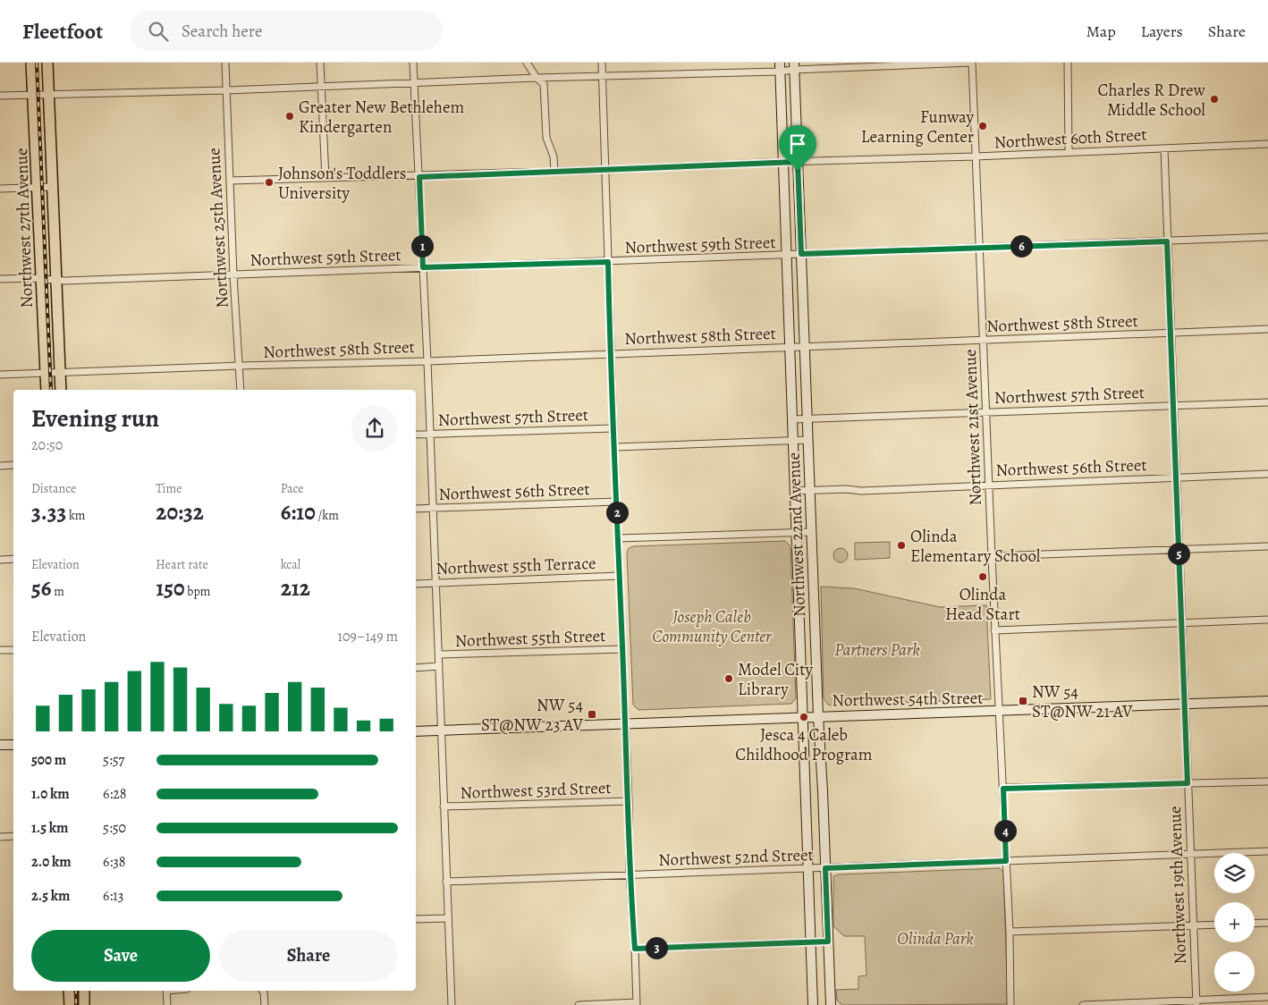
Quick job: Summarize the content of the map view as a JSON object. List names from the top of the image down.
{
  "streets": {
    "main road": ["Northwest 27th Avenue", "Northwest 22nd Avenue", "Northwest 54th Street"],
    "street": [
      "Northwest 60th Street",
      "Northwest 25th Avenue",
      "Northwest 59th Street",
      "Northwest 58th Street",
      "Northwest 57th Street",
      "Northwest 21st Avenue",
      "Northwest 56th Street",
      "Northwest 55th Terrace",
      "Northwest 55th Street",
      "Northwest 53rd Street",
      "Northwest 52nd Street",
      "Northwest 19th Avenue"
    ]
  },
  "crossings": [
    ["Northwest 60th Street", "Northwest 25th Avenue"],
    ["Northwest 60th Street", "Northwest 21st Avenue"],
    ["Northwest 60th Street", "Northwest 22nd Avenue"],
    ["Northwest 60th Street", "Northwest 19th Avenue"],
    ["Northwest 27th Avenue", "Northwest 59th Street"],
    ["Northwest 27th Avenue", "Northwest 58th Street"],
    ["Northwest 25th Avenue", "Northwest 59th Street"],
    ["Northwest 25th Avenue", "Northwest 58th Street"],
    ["Northwest 59th Street", "Northwest 21st Avenue"],
    ["Northwest 59th Street", "Northwest 22nd Avenue"],
    ["Northwest 59th Street", "Northwest 19th Avenue"],
    ["Northwest 58th Street", "Northwest 21st Avenue"],
    ["Northwest 58th Street", "Northwest 22nd Avenue"],
    ["Northwest 58th Street", "Northwest 19th Avenue"],
    ["Northwest 57th Street", "Northwest 21st Avenue"],
    ["Northwest 57th Street", "Northwest 22nd Avenue"],
    ["Northwest 57th Street", "Northwest 19th Avenue"],
    ["Northwest 21st Avenue", "Northwest 56th Street"],
    ["Northwest 21st Avenue", "Northwest 54th Street"],
    ["Northwest 21st Avenue", "Northwest 52nd Street"],
    ["Northwest 56th Street", "Northwest 22nd Avenue"],
    ["Northwest 56th Street", "Northwest 19th Avenue"],
    ["Northwest 22nd Avenue", "Northwest 54th Street"],
    ["Northwest 22nd Avenue", "Northwest 52nd Street"],
    ["Northwest 54th Street", "Northwest 19th Avenue"],
    ["Northwest 52nd Street", "Northwest 19th Avenue"]
  ],
  "parks": ["Joseph Caleb Community Center", "Partners Park", "Olinda Park"],
  "places": {
    "other": [
      "Charles R Drew Middle School",
      "Greater New Bethlehem Kindergarten",
      "Funway Learning Center",
      "Johnson's Toddlers University",
      "Olinda Elementary School",
      "Olinda Head Start",
      "Model City Library",
      "Jesca 4 Caleb Childhood Program"
    ],
    "transit": ["NW 54 ST@NW 21 AV", "NW 54 ST@NW 23 AV"]
  },
  "page": {
    "header": "Fleetfoot",
    "search": "Search here",
    "nav": ["Map", "Layers", "Share"],
    "pins": [
      "1",
      "6",
      "2",
      "5",
      "4",
      "3"
    ],
    "heading": ["Evening run", "20:50"],
    "stats": [
      ["Distance", "3.33 km"],
      ["Time", "20:32"],
      ["Pace", "6:10 /km"],
      ["Elevation", "56 m"],
      ["Heart rate", "150 bpm"],
      ["kcal", "212"]
    ],
    "chart": ["Elevation", "109–149 m"],
    "list": [
      {
        "name": "500 m",
        "note": "5:57"
      },
      {
        "name": "1.0 km",
        "note": "6:28"
      },
      {
        "name": "1.5 km",
        "note": "5:50"
      },
      {
        "name": "2.0 km",
        "note": "6:38"
      },
      {
        "name": "2.5 km",
        "note": "6:13"
      }
    ],
    "map_buttons": ["+", "−"],
    "buttons": ["Save", "Share"]
  }
}
